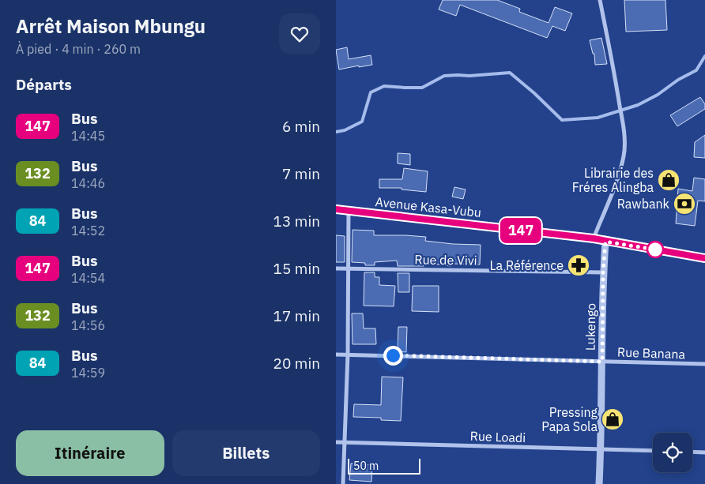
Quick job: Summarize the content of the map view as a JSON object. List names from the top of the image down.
{
  "streets": {
    "main road": ["Avenue Kasa-Vubu"],
    "street": [
      "Rue de Vivi",
      "Lukengo",
      "Rue Banana",
      "Rue Loadi"
    ]
  },
  "crossings": [
    ["Avenue Kasa-Vubu", "Lukengo"],
    ["Rue de Vivi", "Lukengo"],
    ["Lukengo", "Rue Banana"],
    ["Lukengo", "Rue Loadi"]
  ],
  "places": {
    "shop": ["Librairie des Fréres Alingba", "Pressing Papa Sola"],
    "bank": ["Rawbank"],
    "pharmacy": ["La Référence"]
  },
  "lines": ["bus line 147"],
  "scale_bar": "50 m",
  "page": {
    "heading": [
      ["Arrêt Maison Mbungu", "À pied · 4 min · 260 m"],
      "Départs"
    ],
    "on_map": "147",
    "list": [
      {
        "mark": "147",
        "name": "Bus",
        "note": "14:45",
        "value": "6 min"
      },
      {
        "mark": "132",
        "name": "Bus",
        "note": "14:46",
        "value": "7 min"
      },
      {
        "mark": "84",
        "name": "Bus",
        "note": "14:52",
        "value": "13 min"
      },
      {
        "mark": "147",
        "name": "Bus",
        "note": "14:54",
        "value": "15 min"
      },
      {
        "mark": "132",
        "name": "Bus",
        "note": "14:56",
        "value": "17 min"
      },
      {
        "mark": "84",
        "name": "Bus",
        "note": "14:59",
        "value": "20 min"
      }
    ],
    "buttons": ["Itinéraire", "Billets"],
    "scale": "50 m"
  }
}
